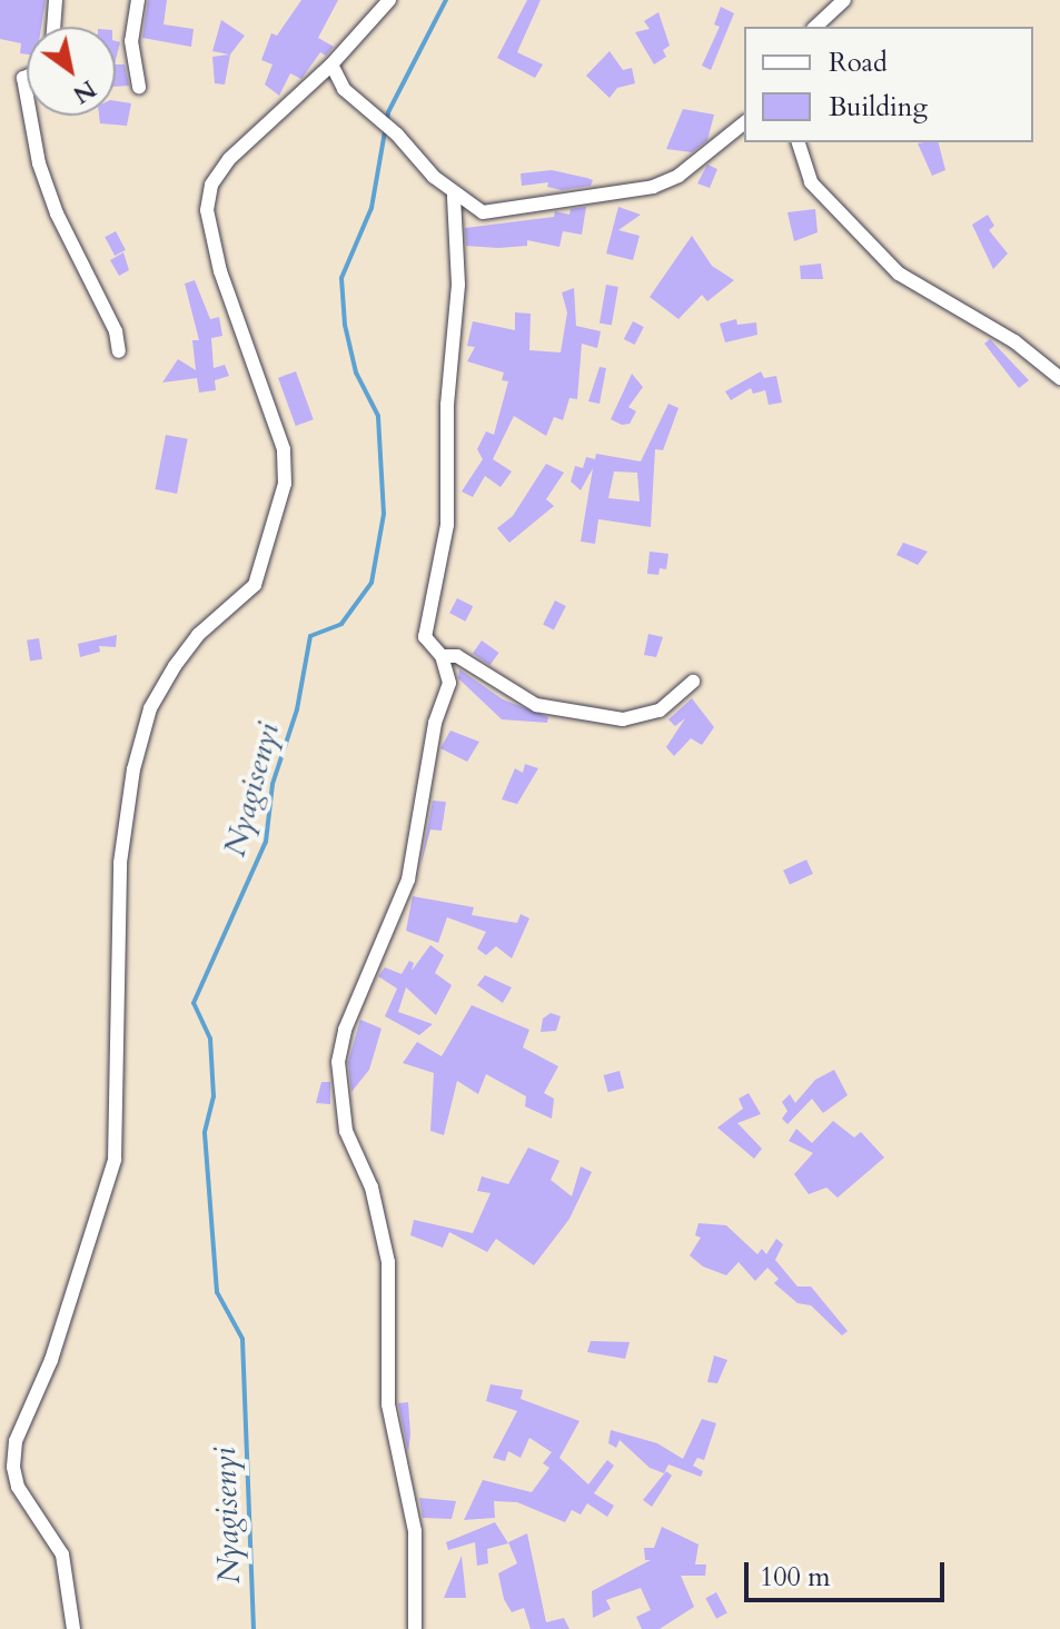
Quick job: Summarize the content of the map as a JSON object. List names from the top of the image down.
{
  "water": ["Nyagisenyi"],
  "legend": ["Road", "Building"],
  "scale_bar": "100 m",
  "north": "bottom right"
}
